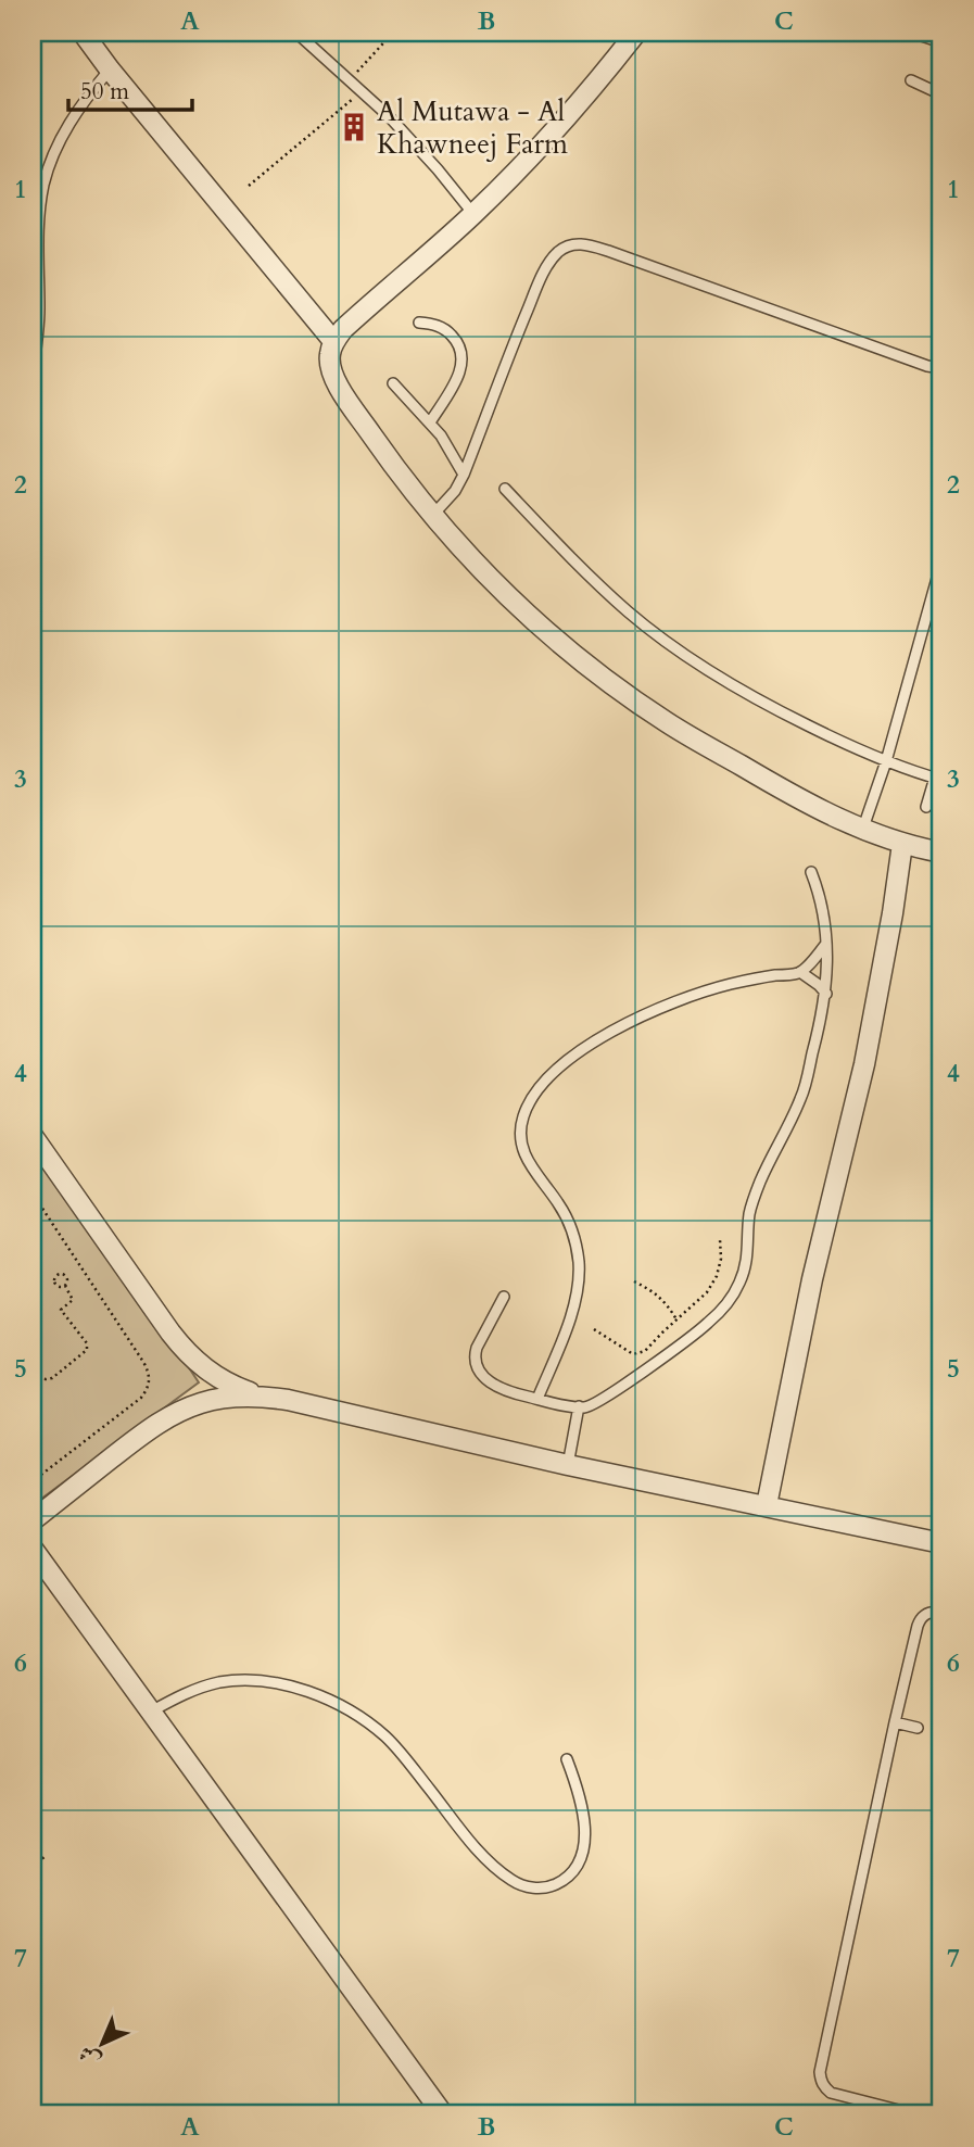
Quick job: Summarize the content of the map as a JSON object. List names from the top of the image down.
{
  "places": {
    "building": ["Al Mutawa - Al Khawneej Farm"]
  },
  "scale_bar": "50 m",
  "north": "bottom left",
  "grid": {
    "columns": ["A", "B", "C"],
    "rows": [
      "1",
      "2",
      "3",
      "4",
      "5",
      "6",
      "7"
    ]
  }
}
